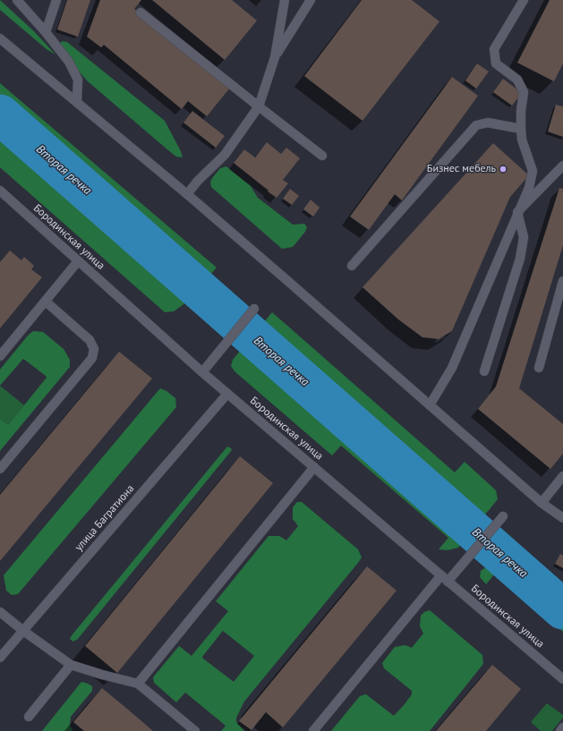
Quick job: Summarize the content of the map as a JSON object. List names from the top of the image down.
{
  "streets": {
    "main road": ["Бородинская улица", "улица Багратиона"]
  },
  "crossings": [
    ["Бородинская улица", "улица Багратиона"]
  ],
  "water": ["Вторая речка"],
  "places": ["Бизнес мебель"]
}
